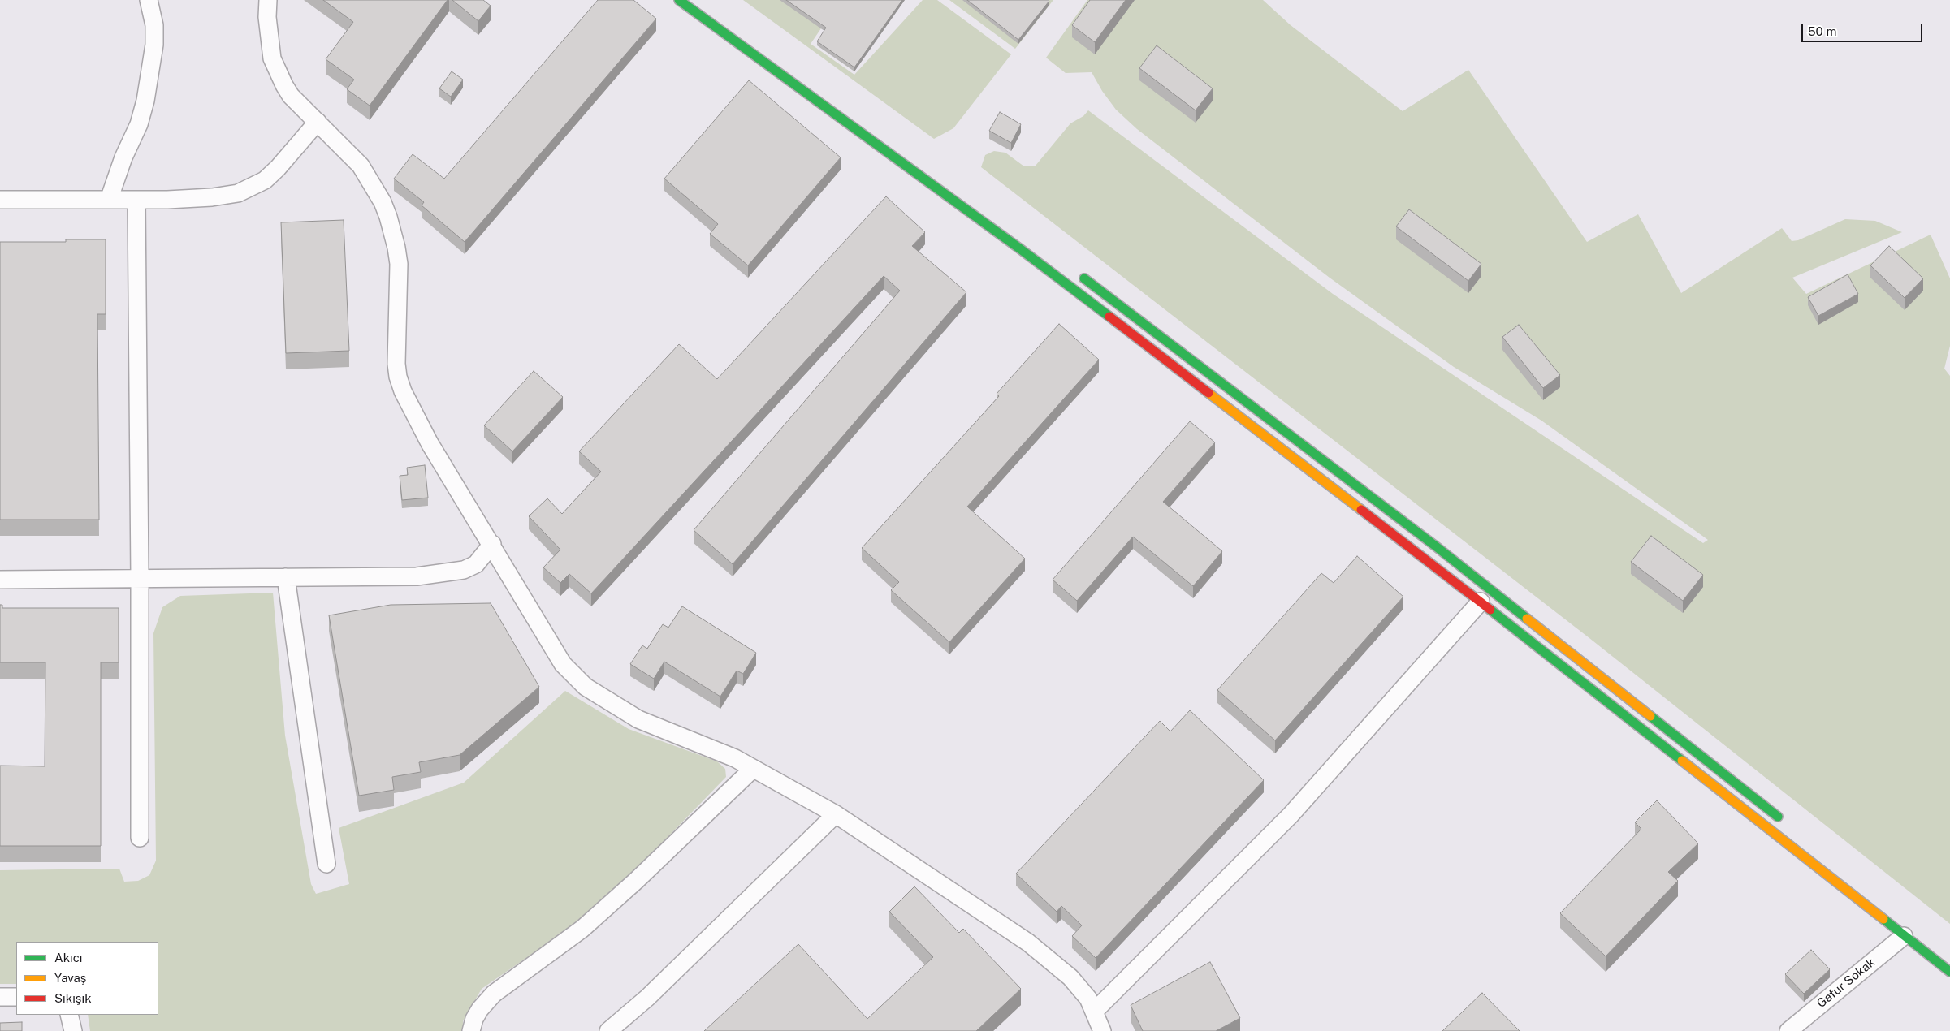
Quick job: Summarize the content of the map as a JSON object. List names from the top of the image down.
{
  "streets": {
    "street": ["Gafur Sokak"]
  },
  "legend": ["Akıcı", "Yavaş", "Sıkışık"],
  "scale_bar": "50 m"
}
